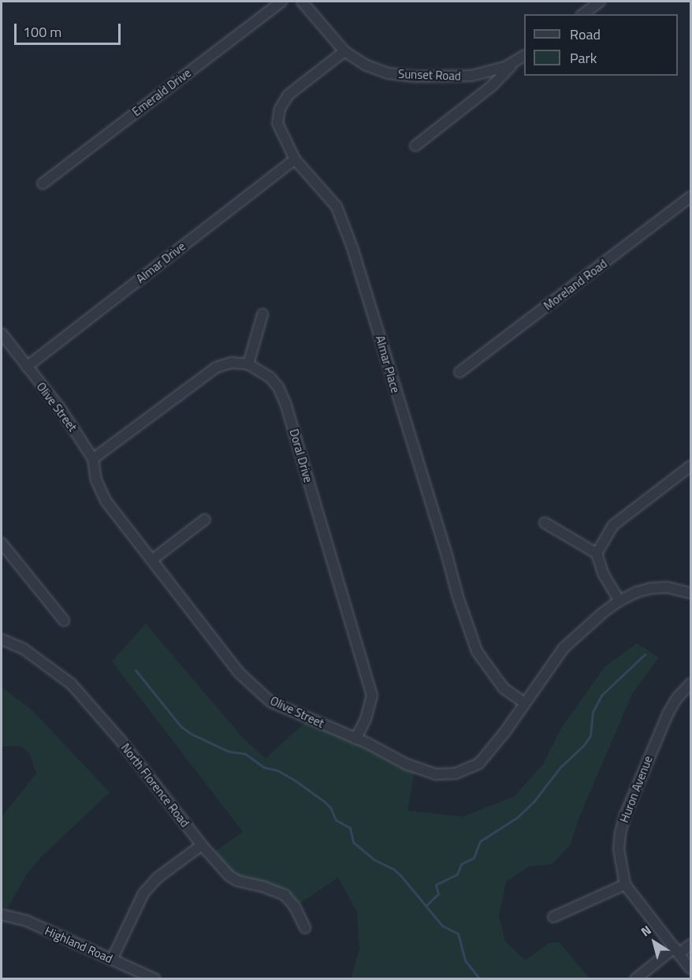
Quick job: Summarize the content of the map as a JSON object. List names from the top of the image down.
{
  "streets": {
    "street": [
      "Sunset Road",
      "Emerald Drive",
      "Almar Drive",
      "Moreland Road",
      "Almar Place",
      "Olive Street",
      "Doral Drive",
      "North Florence Road",
      "Huron Avenue",
      "Highland Road"
    ]
  },
  "crossings": [
    ["Sunset Road", "Almar Place"],
    ["Almar Drive", "Almar Place"],
    ["Almar Drive", "Olive Street"],
    ["Almar Place", "Olive Street"],
    ["Olive Street", "Doral Drive"]
  ],
  "legend": ["Road", "Park"],
  "scale_bar": "100 m",
  "north": "top left"
}
